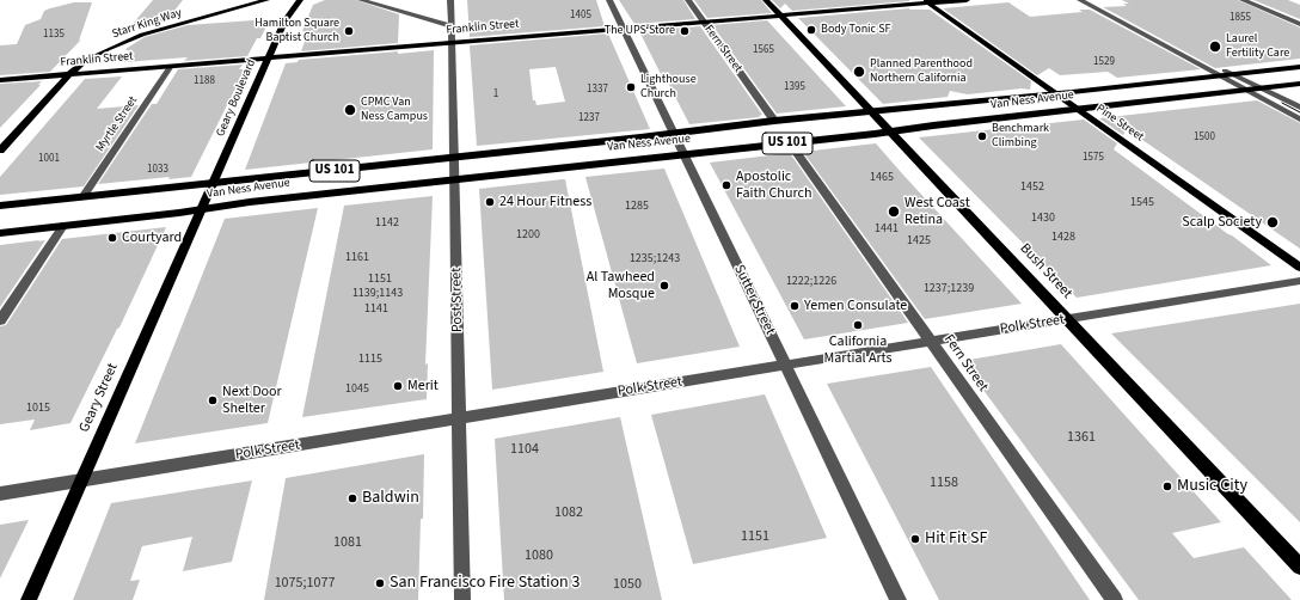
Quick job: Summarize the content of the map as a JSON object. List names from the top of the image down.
{
  "streets": {
    "highway": ["Van Ness Avenue", "US 101"],
    "main road": [
      "Starr King Way",
      "Franklin Street",
      "Geary Boulevard",
      "Pine Street",
      "Bush Street",
      "Geary Street"
    ],
    "street": [
      "Fern Street",
      "Myrtle Street",
      "Post Street",
      "Sutter Street",
      "Polk Street"
    ]
  },
  "crossings": [
    ["Starr King Way", "Franklin Street"],
    ["Franklin Street", "Fern Street"],
    ["Franklin Street", "Geary Boulevard"],
    ["Franklin Street", "Pine Street"],
    ["Franklin Street", "Myrtle Street"],
    ["Franklin Street", "Bush Street"],
    ["Franklin Street", "Post Street"],
    ["Franklin Street", "Sutter Street"],
    ["Fern Street", "Van Ness Avenue"],
    ["Fern Street", "Polk Street"],
    ["Geary Boulevard", "Van Ness Avenue"],
    ["Geary Boulevard", "Geary Street"],
    ["Van Ness Avenue", "Pine Street"],
    ["Van Ness Avenue", "Myrtle Street"],
    ["Van Ness Avenue", "Bush Street"],
    ["Van Ness Avenue", "Post Street"],
    ["Van Ness Avenue", "Sutter Street"],
    ["Van Ness Avenue", "Geary Street"],
    ["Bush Street", "Polk Street"],
    ["Post Street", "Polk Street"],
    ["Sutter Street", "Polk Street"],
    ["Polk Street", "Geary Street"]
  ],
  "places": [
    "Body Tonic SF",
    "Hamilton Square Baptist Church",
    "The UPS Store",
    "Laurel Fertility Care",
    "Planned Parenthood Northern California",
    "Lighthouse Church",
    "CPMC Van Ness Campus",
    "Benchmark Climbing",
    "Apostolic Faith Church",
    "24 Hour Fitness",
    "West Coast Retina",
    "Scalp Society",
    "Courtyard",
    "Al Tawheed Mosque",
    "Yemen Consulate",
    "California Martial Arts",
    "Merit",
    "Next Door Shelter",
    "Music City",
    "Baldwin",
    "Hit Fit SF",
    "San Francisco Fire Station 3"
  ],
  "house_numbers": [
    "1405",
    "1855",
    "1135",
    "1565",
    "1529",
    "1188",
    "1395",
    "1337",
    "1",
    "1237",
    "1500",
    "1575",
    "1001",
    "1033",
    "1465",
    "1452",
    "1545",
    "1285",
    "1430",
    "1142",
    "1441",
    "1200",
    "1428",
    "1425",
    "1161",
    "1235;1243",
    "1151",
    "1222;1226",
    "1237;1239",
    "1139;1143",
    "1141",
    "1115",
    "1045",
    "1015",
    "1361",
    "1104",
    "1158",
    "1082",
    "1151",
    "1081",
    "1080",
    "1075;1077",
    "1050"
  ]
}
